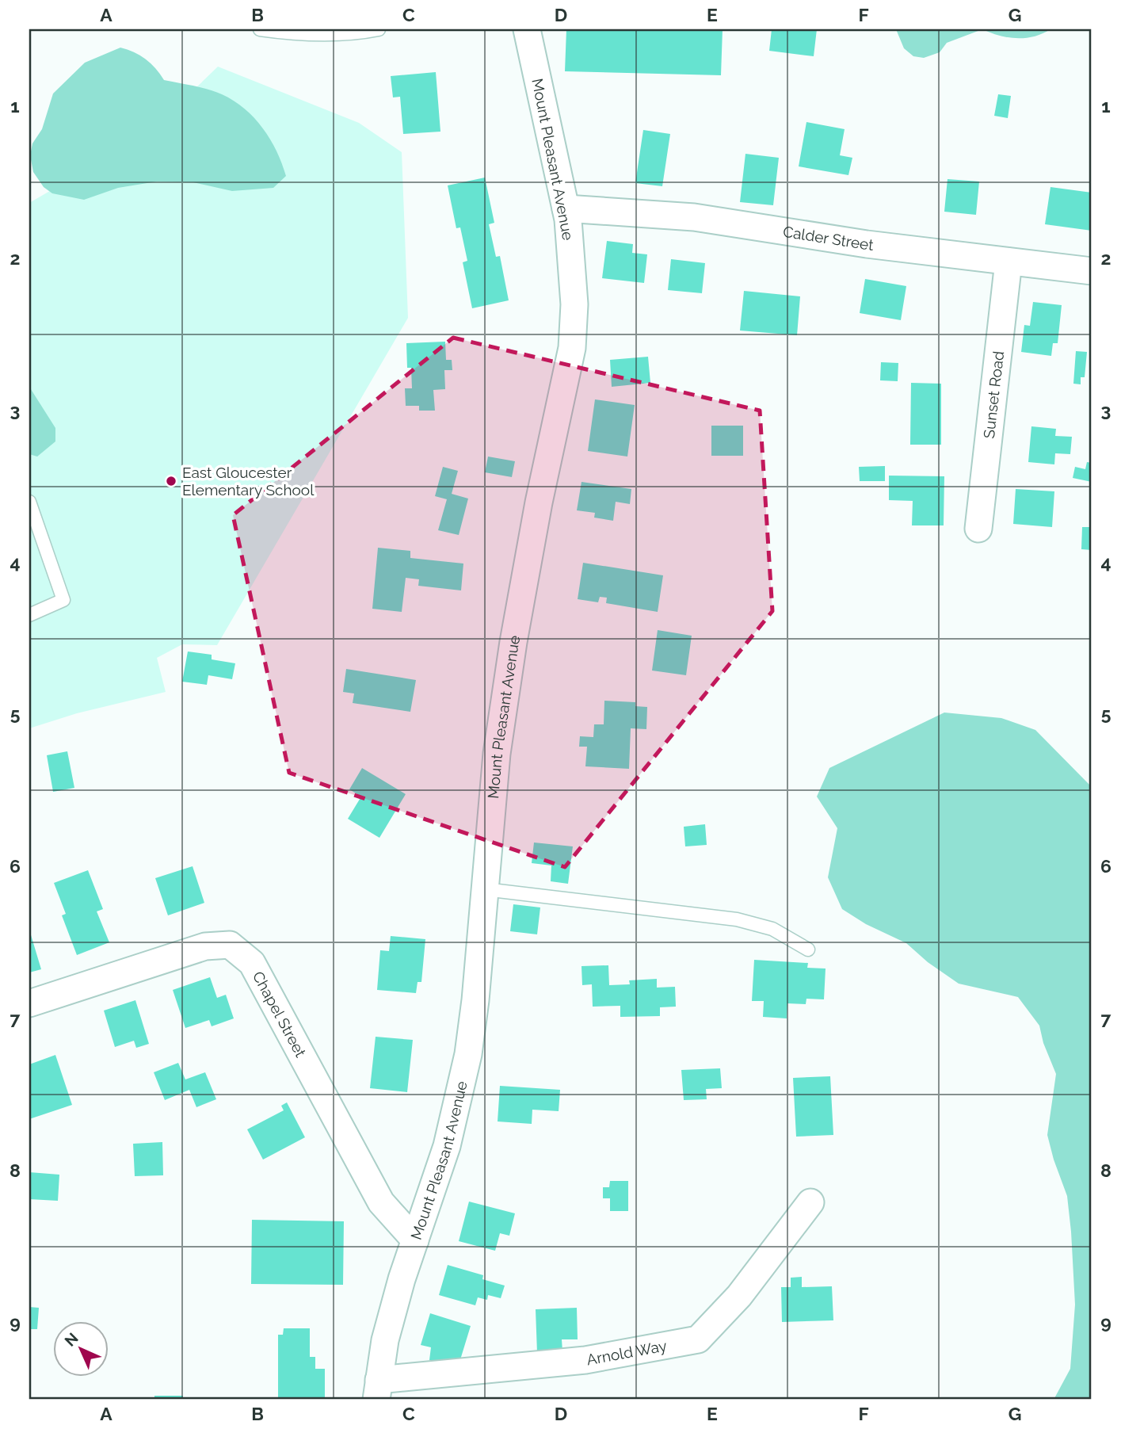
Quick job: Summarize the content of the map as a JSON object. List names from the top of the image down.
{
  "streets": {
    "street": [
      "Mount Pleasant Avenue",
      "Calder Street",
      "Sunset Road",
      "Chapel Street",
      "Arnold Way"
    ]
  },
  "crossings": [
    ["Mount Pleasant Avenue", "Calder Street"],
    ["Mount Pleasant Avenue", "Chapel Street"],
    ["Mount Pleasant Avenue", "Arnold Way"],
    ["Calder Street", "Sunset Road"]
  ],
  "places": ["East Gloucester Elementary School"],
  "north": "top left",
  "grid": {
    "columns": [
      "A",
      "B",
      "C",
      "D",
      "E",
      "F",
      "G"
    ],
    "rows": [
      "1",
      "2",
      "3",
      "4",
      "5",
      "6",
      "7",
      "8",
      "9"
    ]
  }
}
